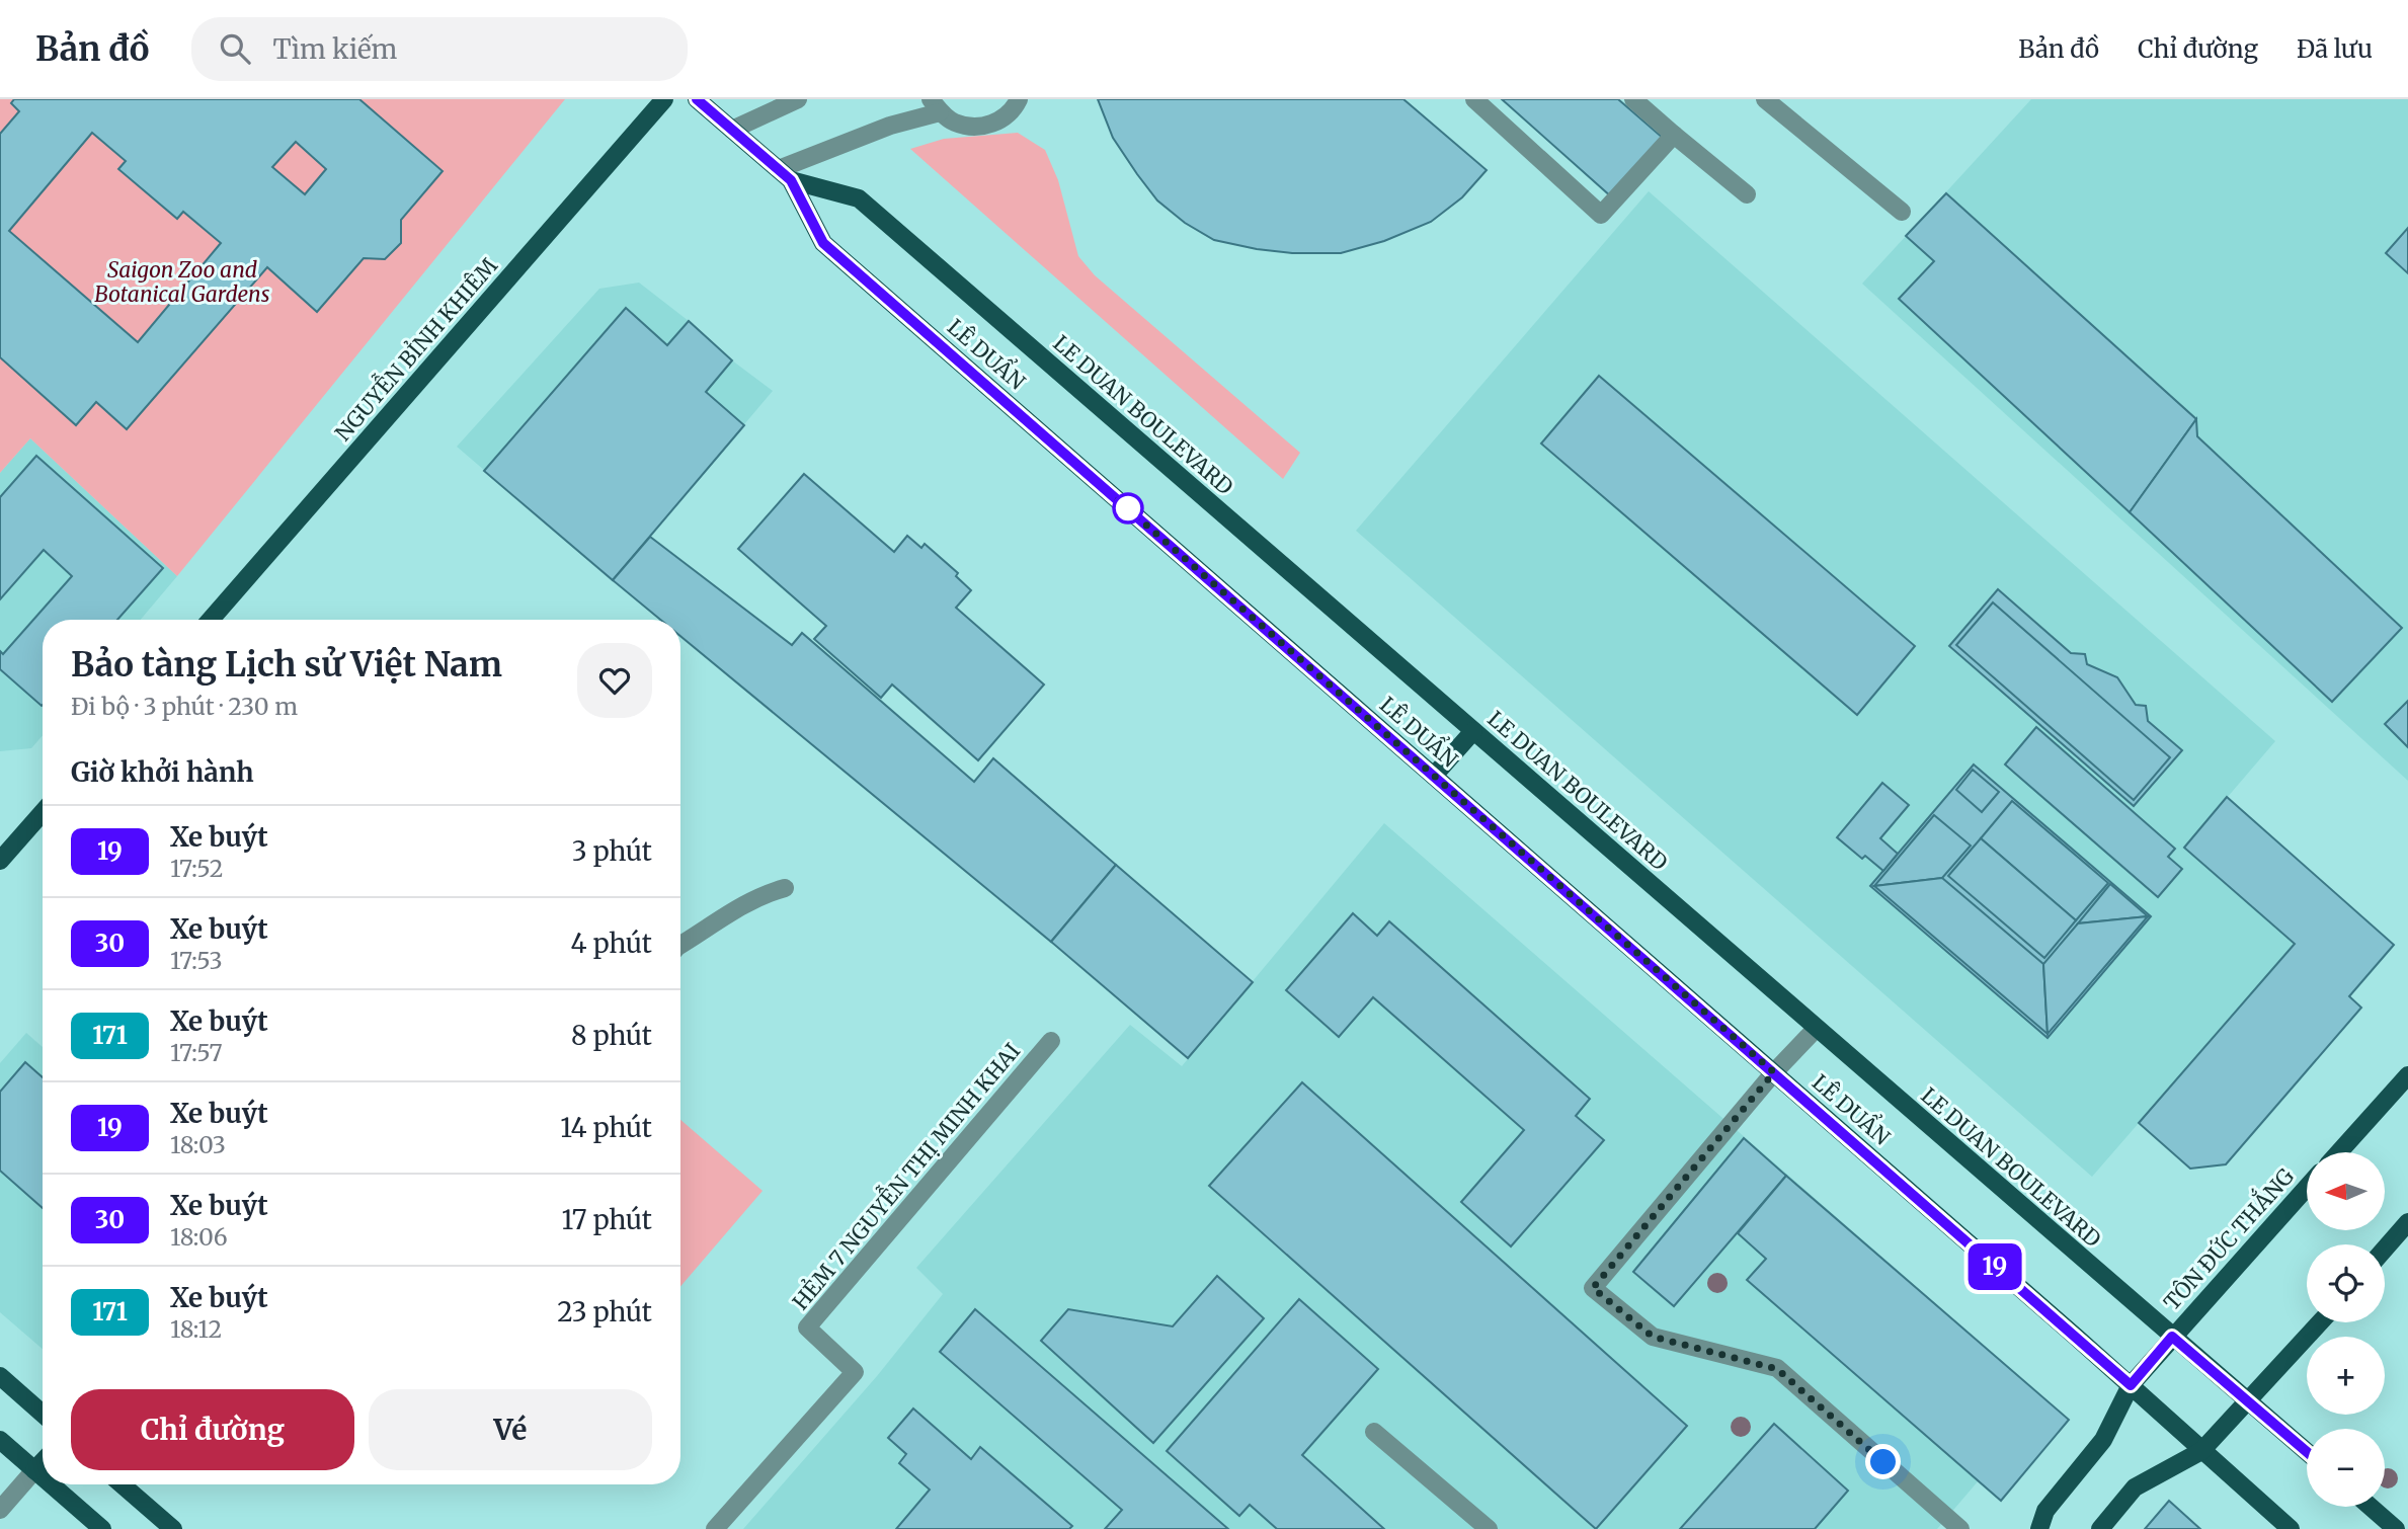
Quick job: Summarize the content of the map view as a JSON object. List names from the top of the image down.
{
  "streets": {
    "main road": [
      "NGUYỄN BỈNH KHIÊM",
      "LÊ DUẨN",
      "LE DUAN BOULEVARD",
      "TÔN ĐỨC THẮNG"
    ],
    "lane": ["HẺM 7 NGUYỄN THỊ MINH KHAI"]
  },
  "crossings": [
    ["LÊ DUẨN", "LE DUAN BOULEVARD"],
    ["LÊ DUẨN", "TÔN ĐỨC THẮNG"],
    ["LE DUAN BOULEVARD", "TÔN ĐỨC THẮNG"]
  ],
  "parks": ["Saigon Zoo and Botanical Gardens"],
  "lines": ["bus line 19"],
  "north": "left",
  "page": {
    "header": "Bản đồ",
    "search": "Tìm kiếm",
    "nav": ["Bản đồ", "Chỉ đường", "Đã lưu"],
    "on_map": "19",
    "heading": [
      ["Bảo tàng Lịch sử Việt Nam", "Đi bộ · 3 phút · 230 m"],
      "Giờ khởi hành"
    ],
    "list": [
      {
        "mark": "19",
        "name": "Xe buýt",
        "note": "17:52",
        "value": "3 phút"
      },
      {
        "mark": "30",
        "name": "Xe buýt",
        "note": "17:53",
        "value": "4 phút"
      },
      {
        "mark": "171",
        "name": "Xe buýt",
        "note": "17:57",
        "value": "8 phút"
      },
      {
        "mark": "19",
        "name": "Xe buýt",
        "note": "18:03",
        "value": "14 phút"
      },
      {
        "mark": "30",
        "name": "Xe buýt",
        "note": "18:06",
        "value": "17 phút"
      },
      {
        "mark": "171",
        "name": "Xe buýt",
        "note": "18:12",
        "value": "23 phút"
      }
    ],
    "map_buttons": ["+", "−"],
    "buttons": ["Chỉ đường", "Vé"]
  }
}
